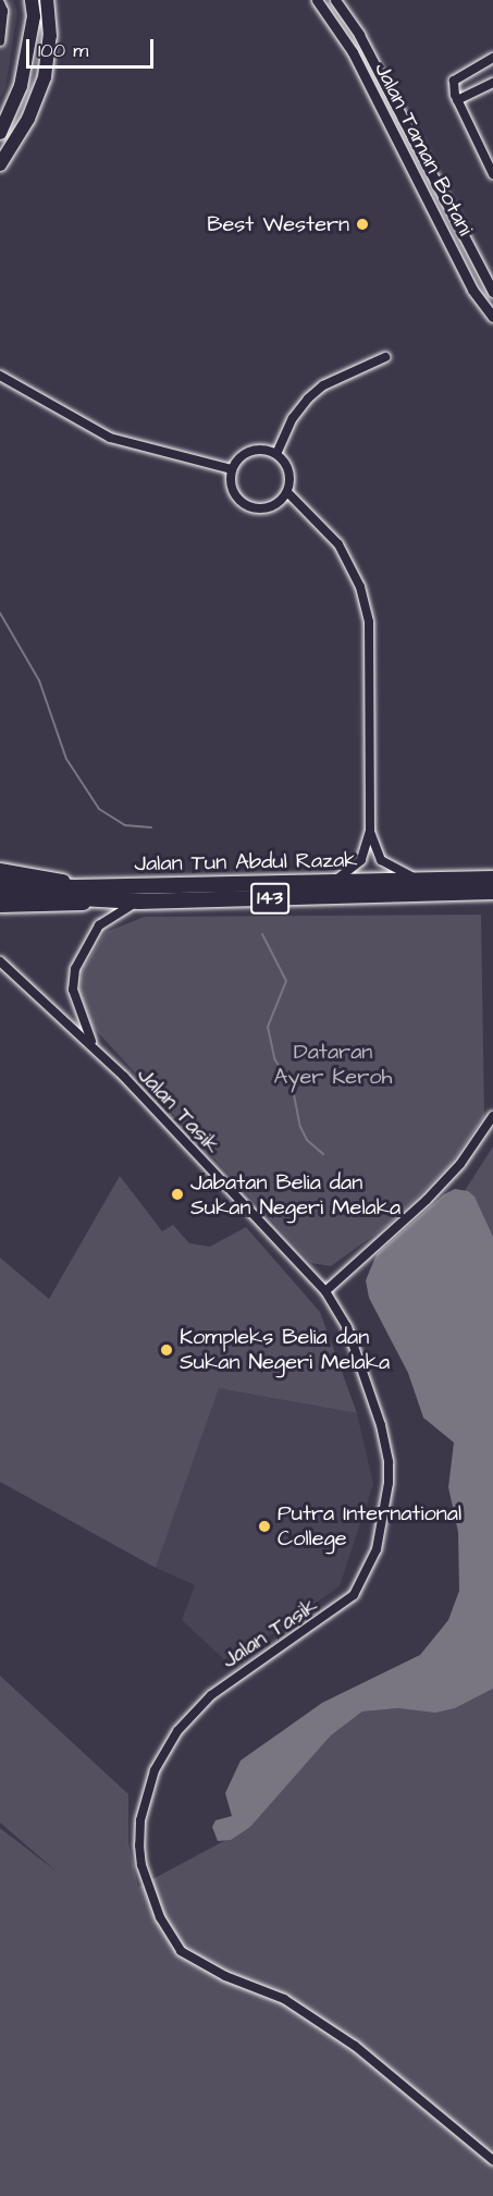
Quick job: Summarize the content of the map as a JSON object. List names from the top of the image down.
{
  "streets": {
    "highway": ["Jalan Tun Abdul Razak", "143"],
    "street": ["Jalan Taman Botani", "Jalan Tasik"]
  },
  "crossings": [
    ["Jalan Tun Abdul Razak", "Jalan Tasik"]
  ],
  "parks": ["Dataran Ayer Keroh"],
  "places": [
    "Best Western",
    "Jabatan Belia dan Sukan Negeri Melaka",
    "Kompleks Belia dan Sukan Negeri Melaka",
    "Putra International College"
  ],
  "scale_bar": "100 m"
}
